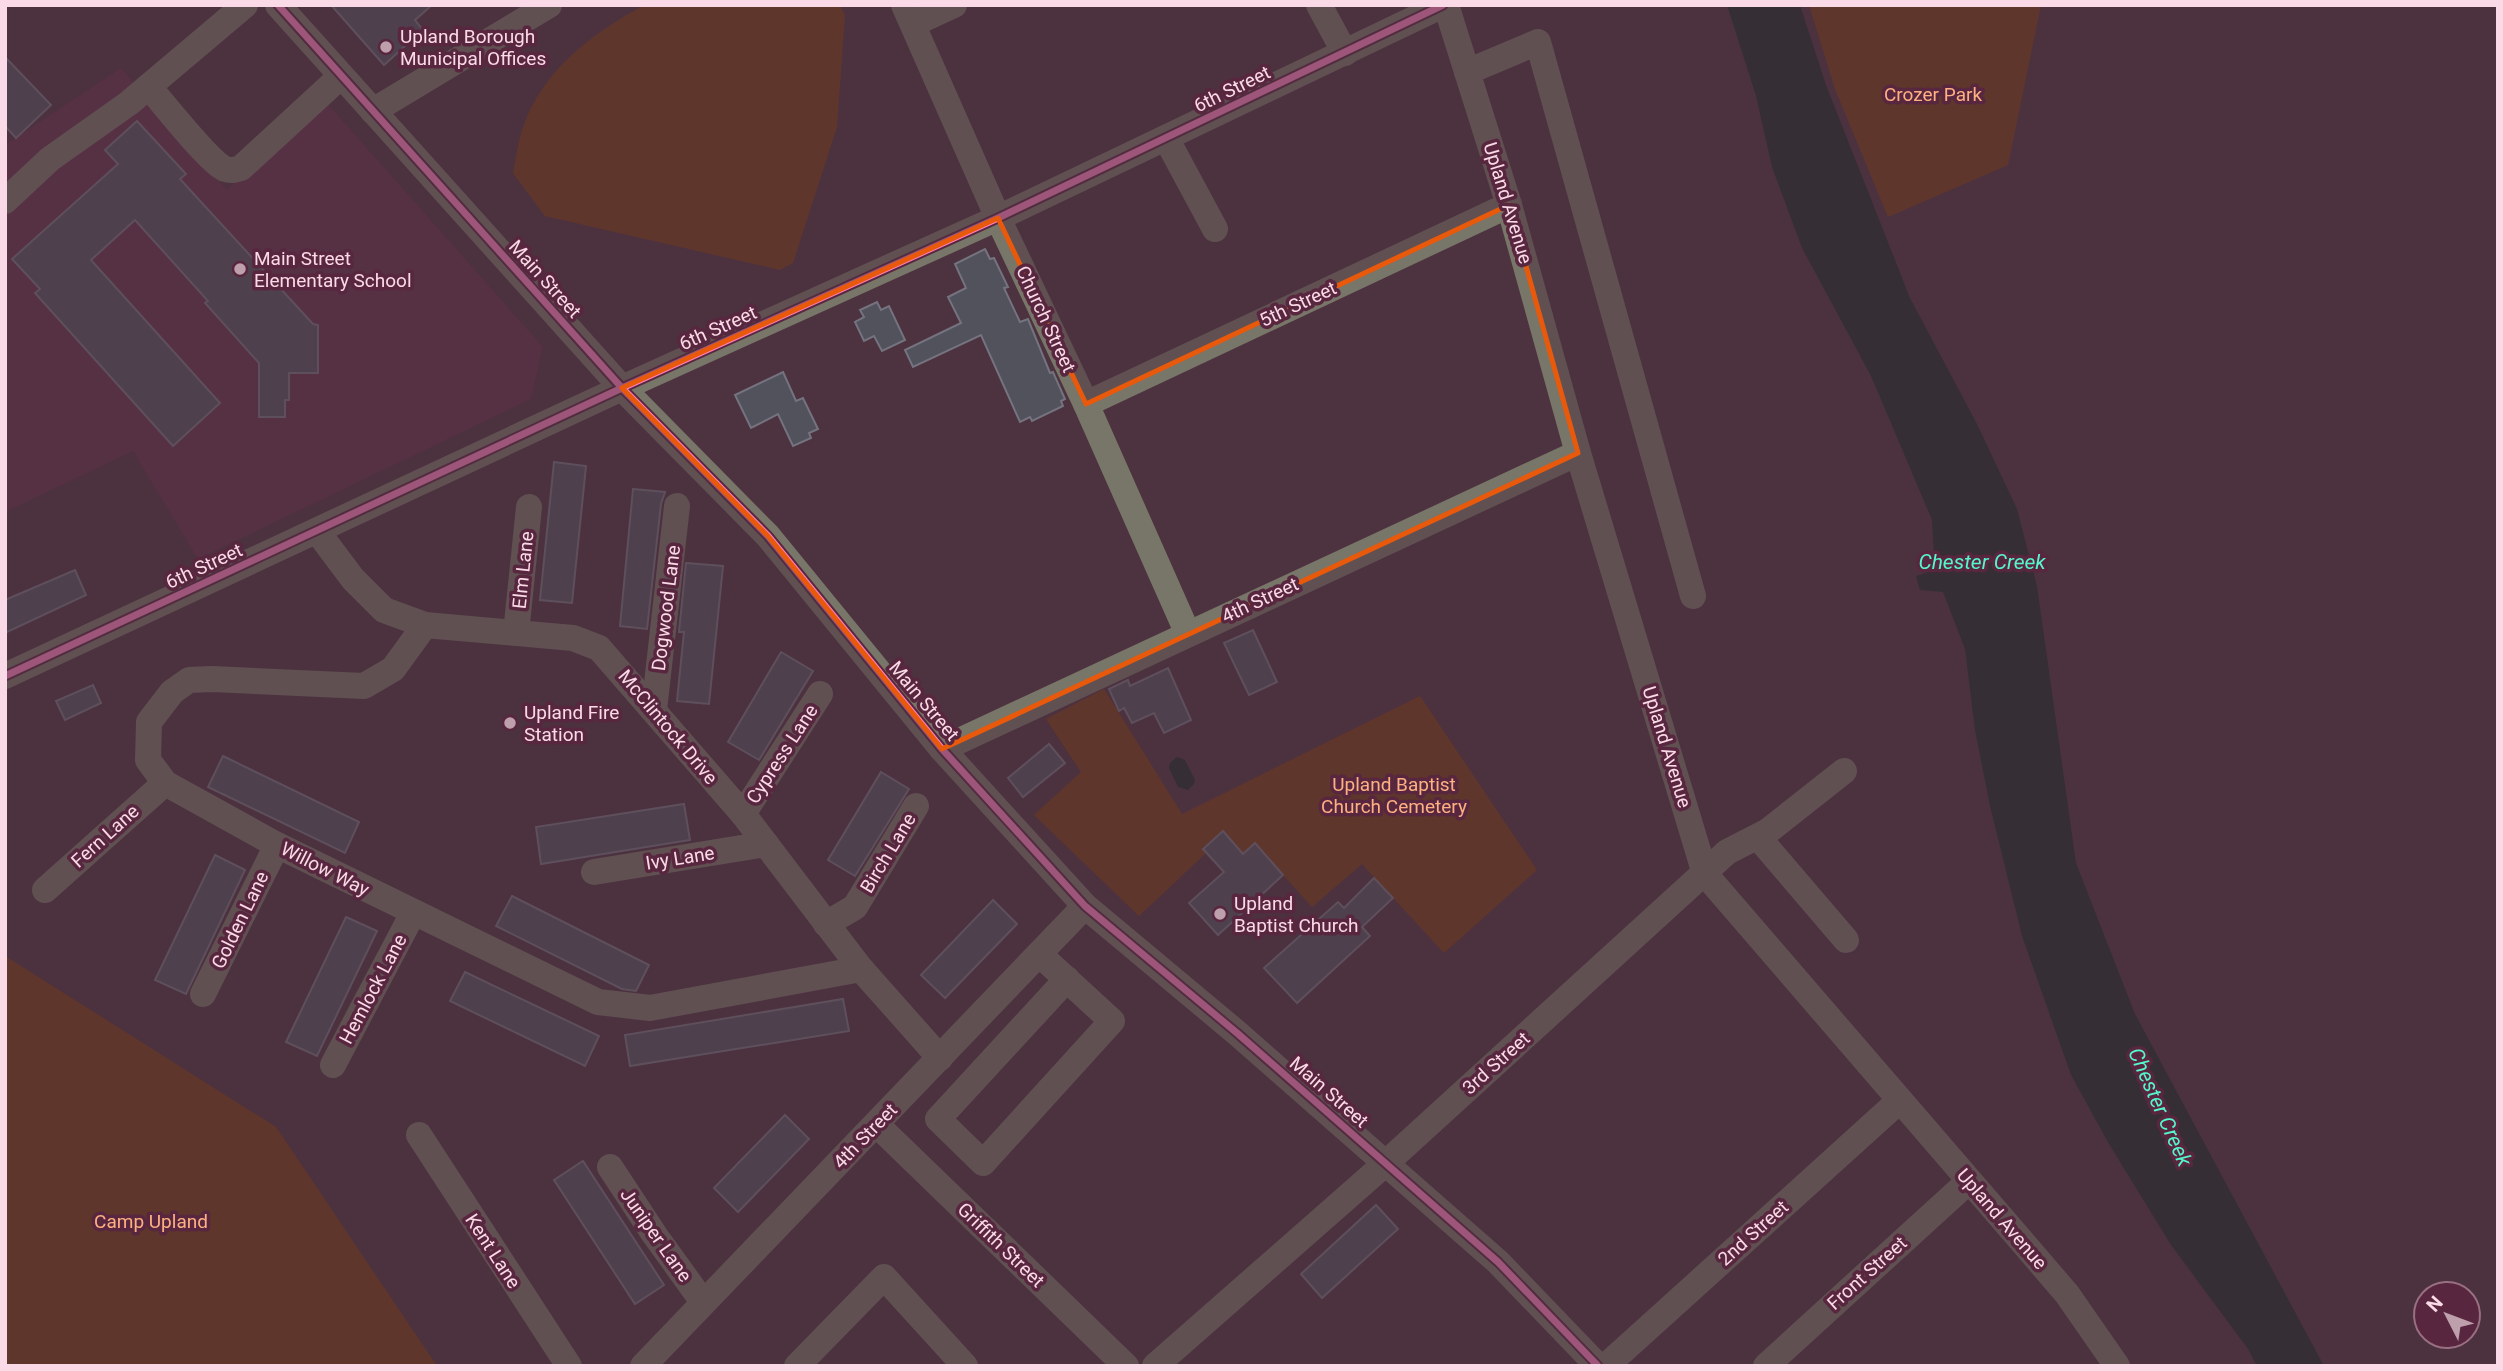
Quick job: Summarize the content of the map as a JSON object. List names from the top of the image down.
{
  "streets": {
    "street": [
      "6th Street",
      "Upland Avenue",
      "Main Street",
      "5th Street",
      "Church Street",
      "Elm Lane",
      "4th Street",
      "Dogwood Lane",
      "McClintock Drive",
      "Cypress Lane",
      "Fern Lane",
      "Birch Lane",
      "Ivy Lane",
      "Willow Way",
      "Golden Lane",
      "Hemlock Lane",
      "3rd Street",
      "2nd Street",
      "Juniper Lane",
      "Griffith Street",
      "Kent Lane",
      "Front Street"
    ]
  },
  "crossings": [
    ["6th Street", "Upland Avenue"],
    ["6th Street", "Main Street"],
    ["6th Street", "Church Street"],
    ["6th Street", "McClintock Drive"],
    ["Upland Avenue", "5th Street"],
    ["Upland Avenue", "4th Street"],
    ["Upland Avenue", "3rd Street"],
    ["Upland Avenue", "2nd Street"],
    ["Upland Avenue", "Front Street"],
    ["Main Street", "4th Street"],
    ["Main Street", "3rd Street"],
    ["5th Street", "Church Street"],
    ["Church Street", "4th Street"],
    ["Elm Lane", "McClintock Drive"],
    ["4th Street", "McClintock Drive"],
    ["4th Street", "Juniper Lane"],
    ["4th Street", "Griffith Street"],
    ["Dogwood Lane", "McClintock Drive"],
    ["McClintock Drive", "Cypress Lane"],
    ["McClintock Drive", "Birch Lane"],
    ["McClintock Drive", "Ivy Lane"],
    ["McClintock Drive", "Willow Way"],
    ["Fern Lane", "Willow Way"],
    ["Willow Way", "Golden Lane"],
    ["Willow Way", "Hemlock Lane"]
  ],
  "water": ["Chester Creek"],
  "parks": ["Crozer Park", "Upland Baptist Church Cemetery", "Camp Upland"],
  "places": [
    "Upland Borough Municipal Offices",
    "Main Street Elementary School",
    "Upland Fire Station",
    "Upland Baptist Church"
  ],
  "north": "top left"
}
